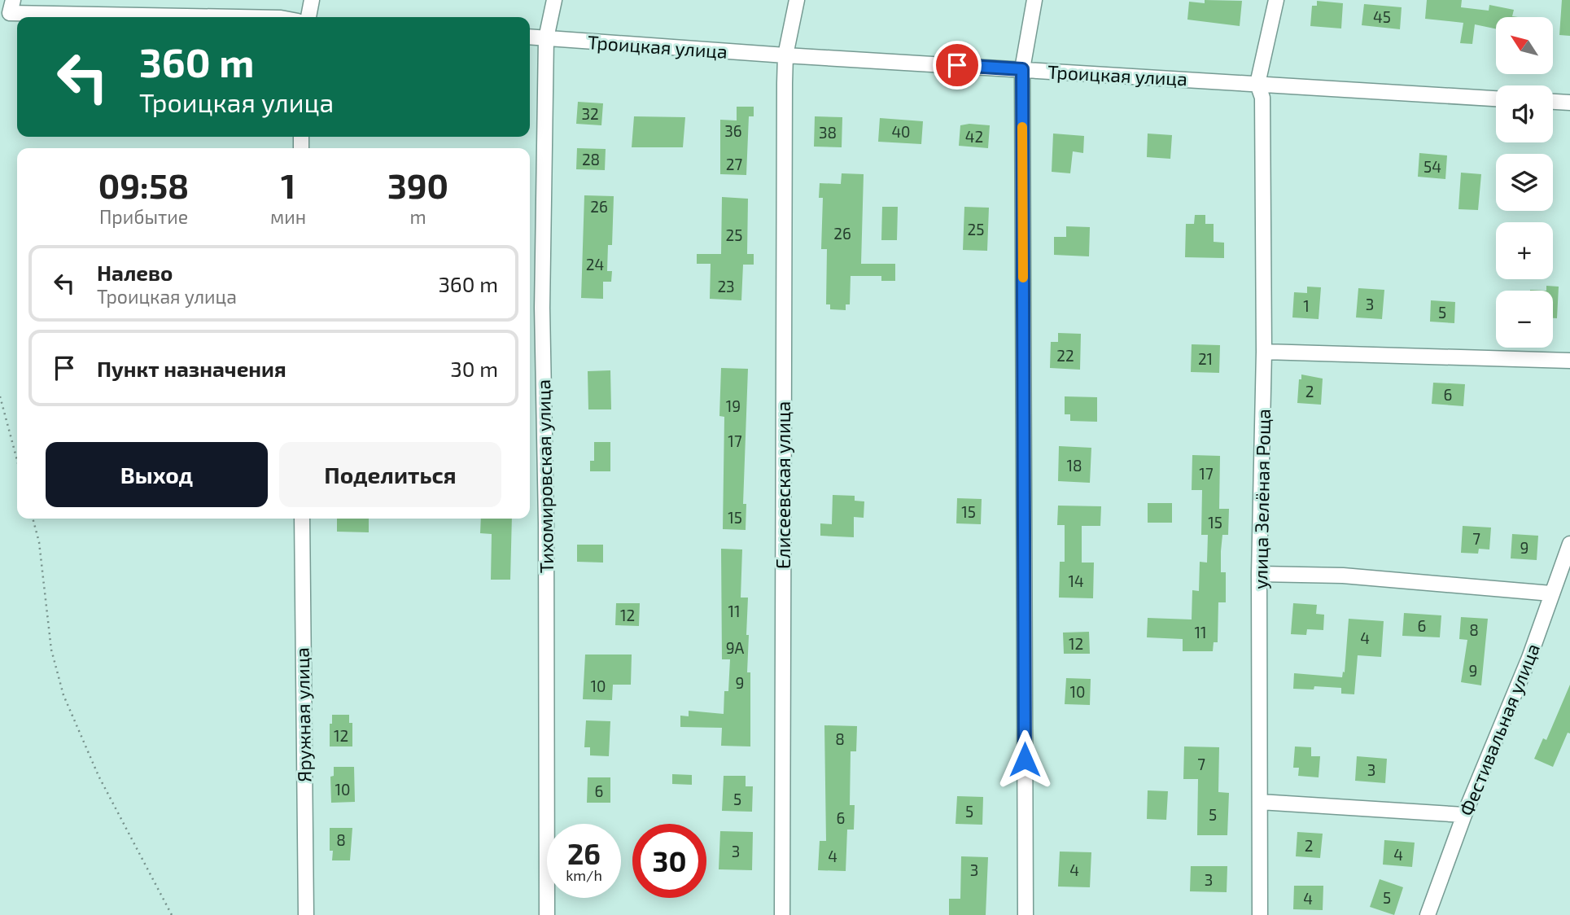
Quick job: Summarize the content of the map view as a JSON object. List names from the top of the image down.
{
  "streets": {
    "street": [
      "Троицкая улица",
      "Тихомировская улица",
      "Елисеевская улица",
      "улица Зелёная Роща",
      "Яружная улица",
      "Фестивальная улица"
    ]
  },
  "crossings": [
    ["Троицкая улица", "Тихомировская улица"],
    ["Троицкая улица", "Елисеевская улица"],
    ["Троицкая улица", "улица Зелёная Роща"]
  ],
  "house_numbers": [
    "45",
    "32",
    "36",
    "40",
    "38",
    "42",
    "28",
    "27",
    "54",
    "26",
    "25",
    "26",
    "25",
    "24",
    "23",
    "3",
    "1",
    "5",
    "22",
    "21",
    "2",
    "6",
    "19",
    "17",
    "18",
    "17",
    "15",
    "15",
    "15",
    "7",
    "9",
    "14",
    "11",
    "12",
    "6",
    "8",
    "11",
    "4",
    "12",
    "9А",
    "9",
    "9",
    "10",
    "10",
    "12",
    "8",
    "7",
    "3",
    "10",
    "6",
    "5",
    "5",
    "5",
    "6",
    "8",
    "2",
    "3",
    "4",
    "4",
    "3",
    "4",
    "3",
    "5",
    "4"
  ],
  "north": "top left",
  "page": {
    "map_buttons": ["+", "−"],
    "turn": ["360 m", "Троицкая улица"],
    "eta": [
      "09:58",
      "Прибытие",
      "1",
      "мин",
      "390",
      "m"
    ],
    "list": [
      {
        "name": "Налево",
        "note": "Троицкая улица",
        "value": "360 m"
      },
      {
        "name": "Пункт назначения",
        "value": "30 m"
      }
    ],
    "buttons": ["Выход", "Поделиться"],
    "speed": "26 km/h",
    "limit": "30"
  }
}
